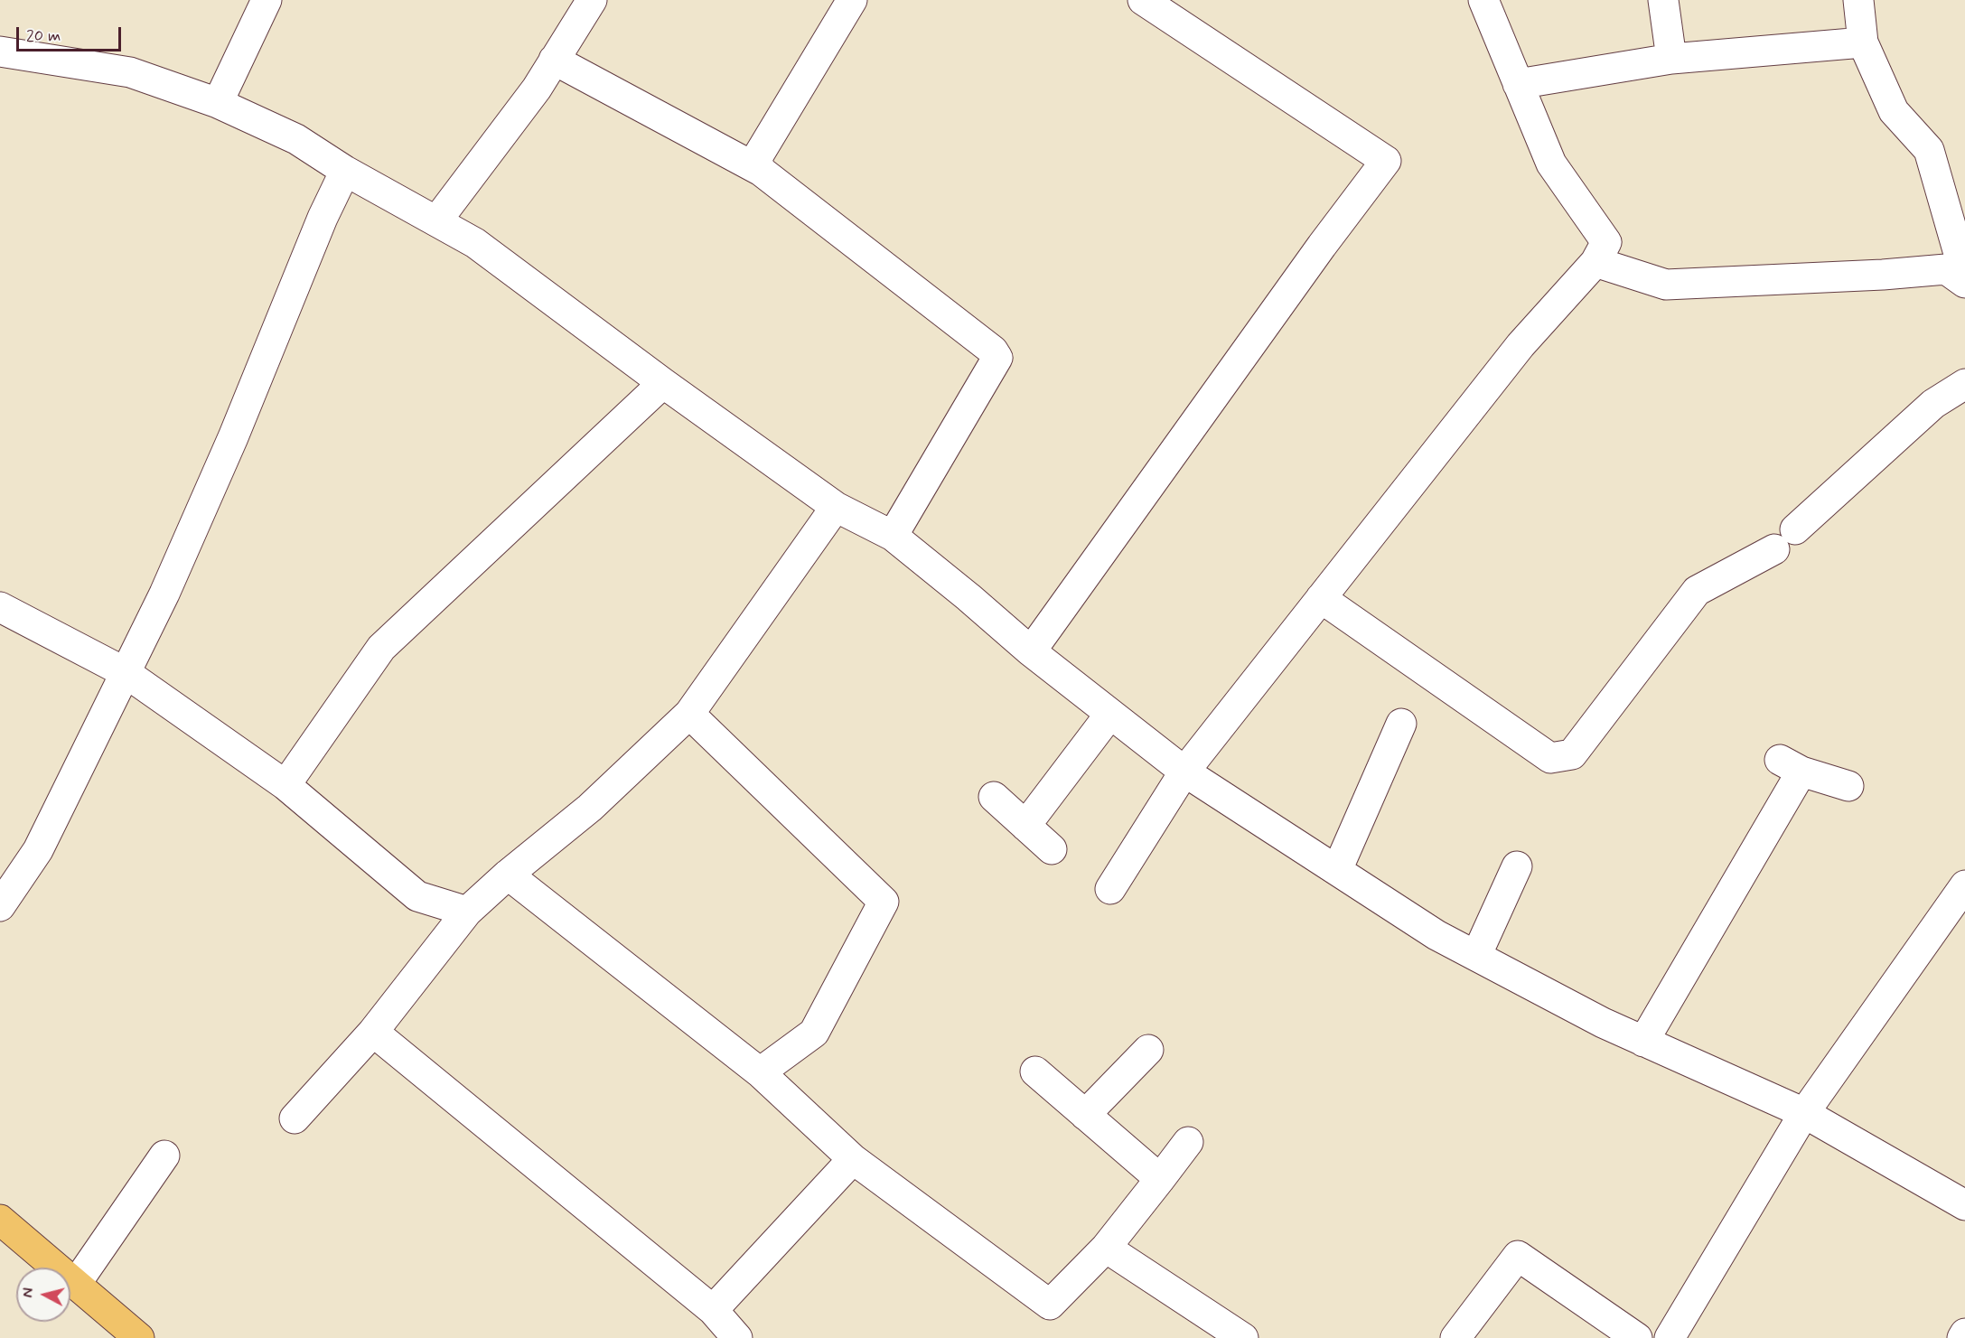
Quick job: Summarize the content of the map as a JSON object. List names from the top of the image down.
{
  "scale_bar": "20 m",
  "north": "left"
}
